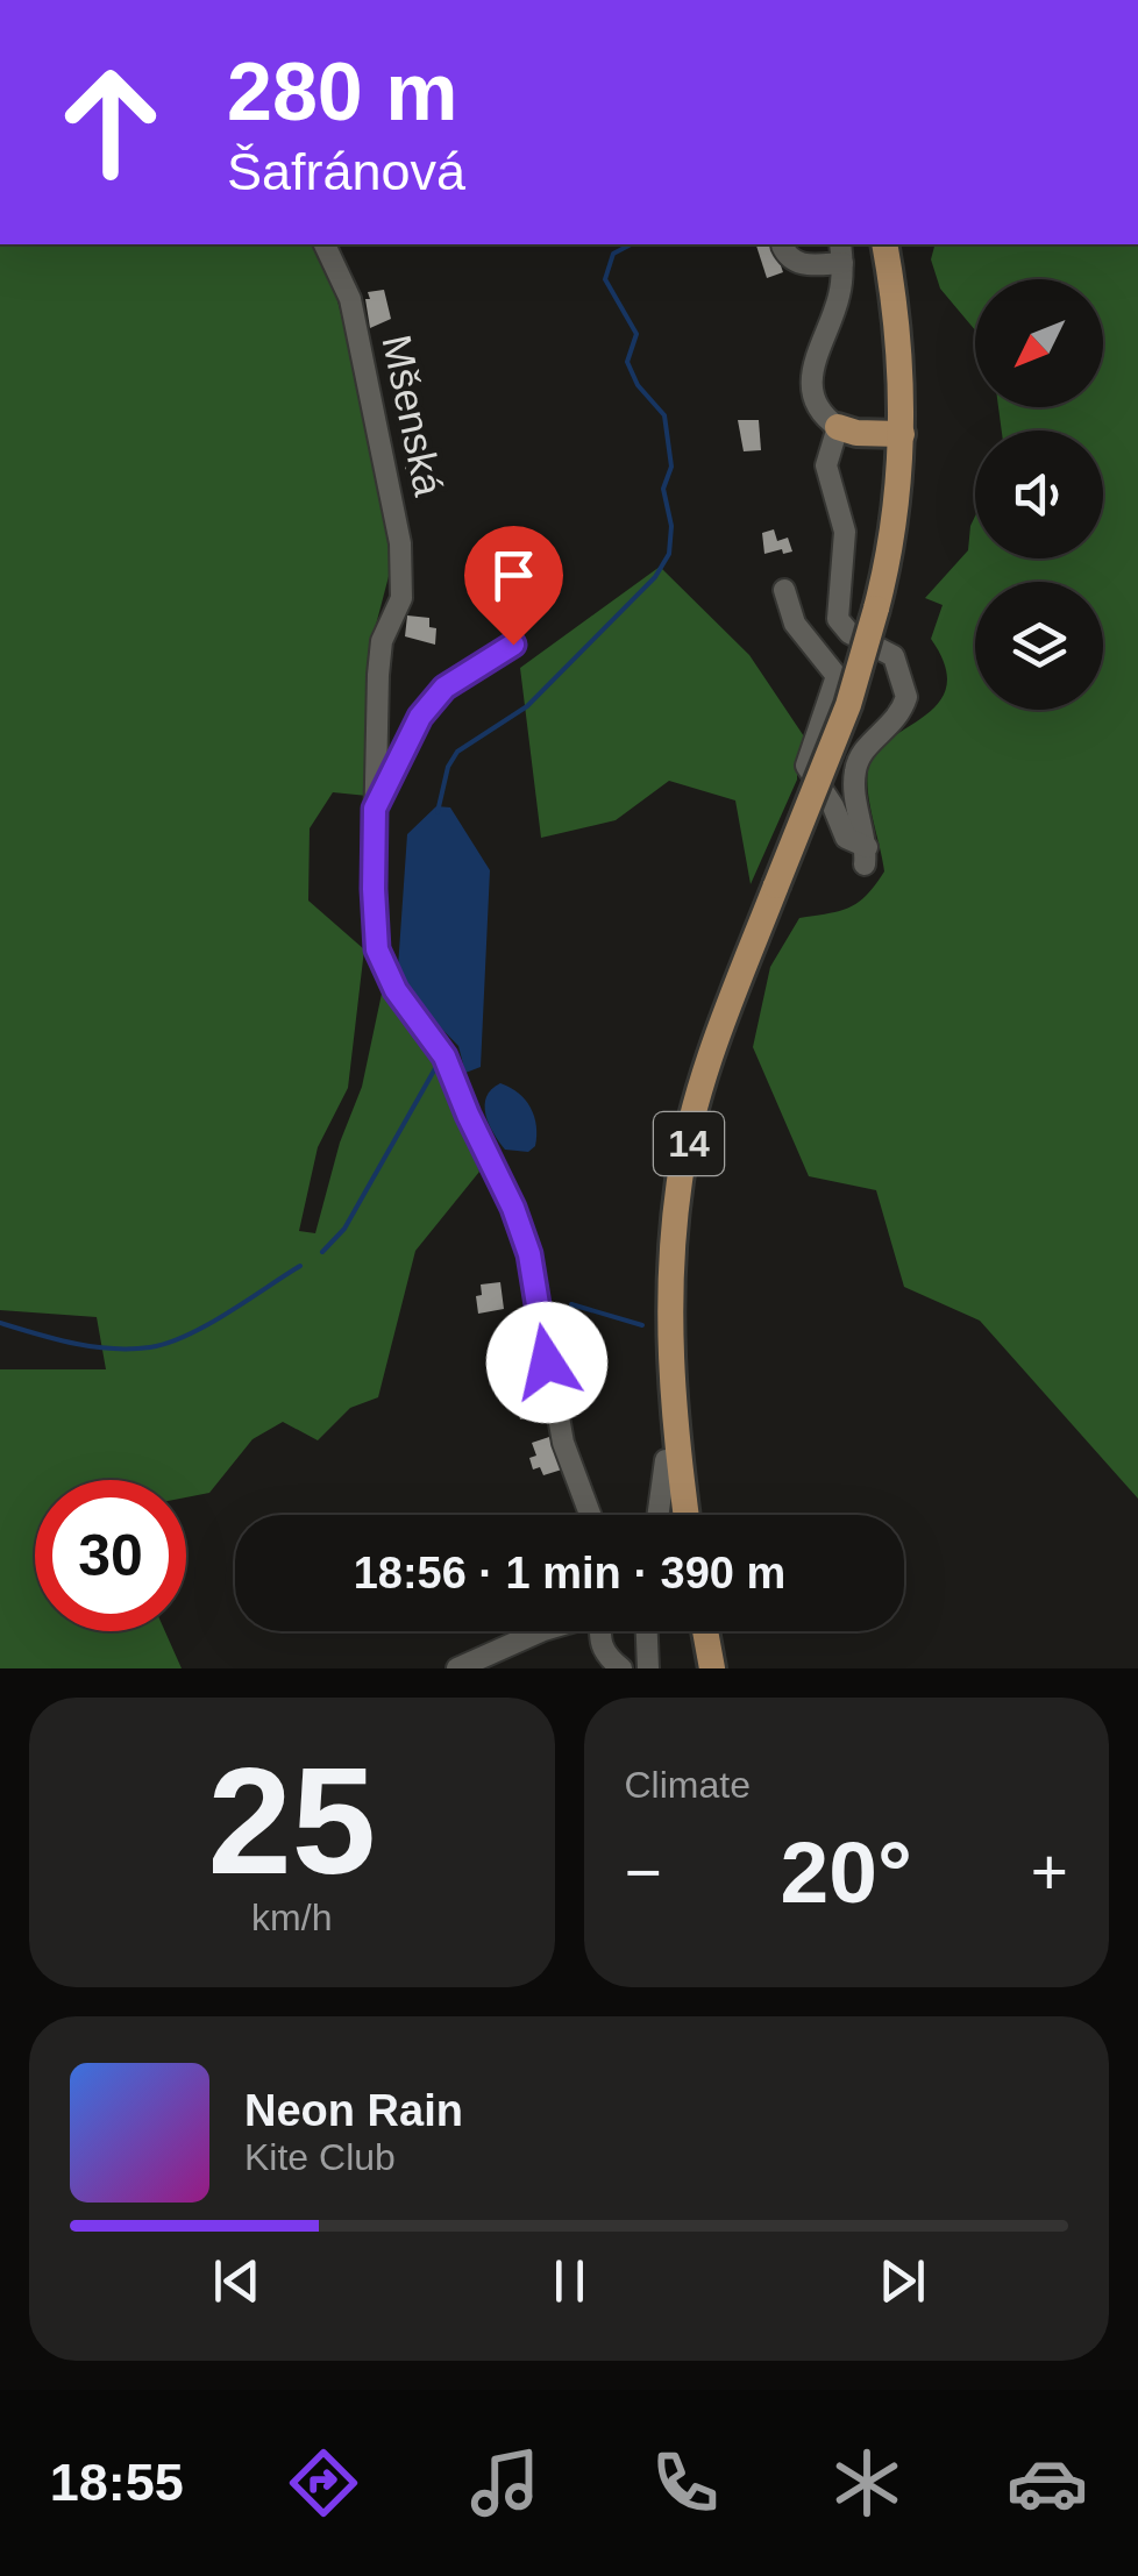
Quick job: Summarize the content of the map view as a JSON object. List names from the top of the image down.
{
  "streets": {
    "main road": ["14"],
    "street": ["Mšenská"]
  },
  "north": "bottom left",
  "page": {
    "turn": ["280 m", "Šafránová"],
    "limit": "30",
    "trip": "18:56 · 1 min · 390 m",
    "tile": [
      ["25", "km/h"],
      "Climate"
    ],
    "heat": ["−", "20°", "+"],
    "song": ["Neon Rain", "Kite Club"],
    "tabs": "18:55"
  }
}
